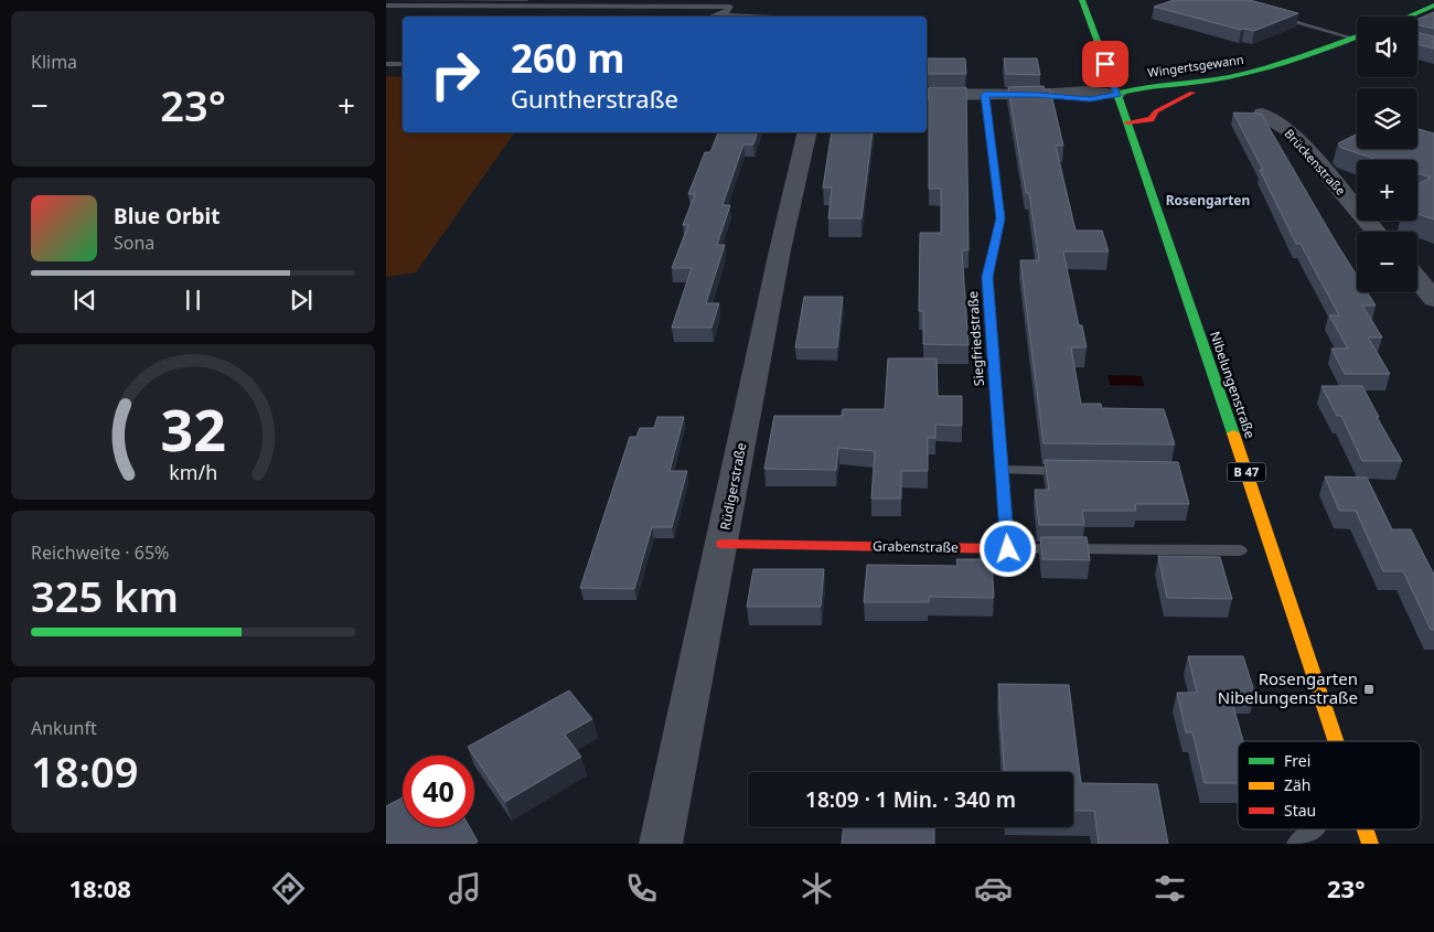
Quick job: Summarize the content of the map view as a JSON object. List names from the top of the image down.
{
  "streets": {
    "main road": [
      "Wingertsgewann",
      "Siegfriedstraße",
      "Nibelungenstraße",
      "B 47",
      "Grabenstraße"
    ],
    "street": ["Brückenstraße", "Rüdigerstraße"]
  },
  "crossings": [
    ["Wingertsgewann", "Nibelungenstraße"],
    ["Siegfriedstraße", "Grabenstraße"],
    ["Rüdigerstraße", "Grabenstraße"]
  ],
  "districts": ["Rosengarten"],
  "places": {
    "transit": ["Rosengarten Nibelungenstraße"]
  },
  "legend": ["Frei", "Zäh", "Stau"],
  "page": {
    "tile": [
      "Klima",
      ["Reichweite · 65%", "325 km"],
      ["Ankunft", "18:09"]
    ],
    "map_buttons": ["+", "−"],
    "turn": ["260 m", "Guntherstraße"],
    "heat": ["−", "23°", "+"],
    "song": ["Blue Orbit", "Sona"],
    "limit": "40",
    "trip": "18:09 · 1 Min. · 340 m",
    "tabs": ["18:08", "23°"],
    "gauge": ["32", "km/h"]
  }
}
